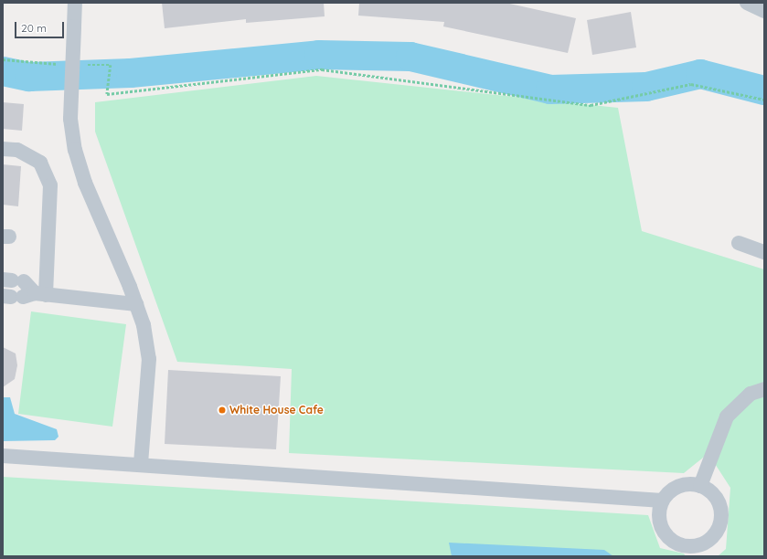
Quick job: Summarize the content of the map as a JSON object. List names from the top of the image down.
{
  "places": ["White House Cafe"],
  "scale_bar": "20 m"
}
